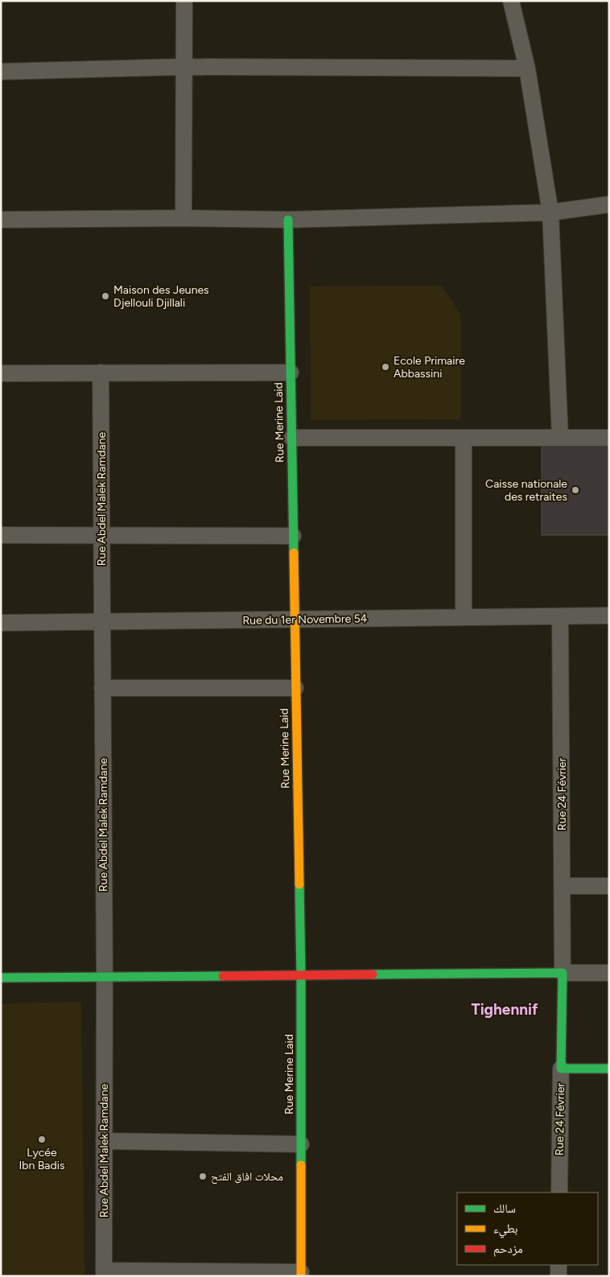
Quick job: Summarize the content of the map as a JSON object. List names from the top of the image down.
{
  "streets": {
    "street": [
      "Rue Merine Laid",
      "Rue Abdel Malek Ramdane",
      "Rue du 1er Novembre 54",
      "Rue 24 Février"
    ]
  },
  "crossings": [
    ["Rue Merine Laid", "Rue du 1er Novembre 54"],
    ["Rue Abdel Malek Ramdane", "Rue du 1er Novembre 54"],
    ["Rue du 1er Novembre 54", "Rue 24 Février"]
  ],
  "districts": ["Tighennif"],
  "places": [
    "Maison des Jeunes Djellouli Djillali",
    "Ecole Primaire Abbassini",
    "Caisse nationale des retraites",
    "Lycée Ibn Badis",
    "محلات افاق الفتح"
  ],
  "legend": ["سالك", "بطيء", "مزدحم"]
}
